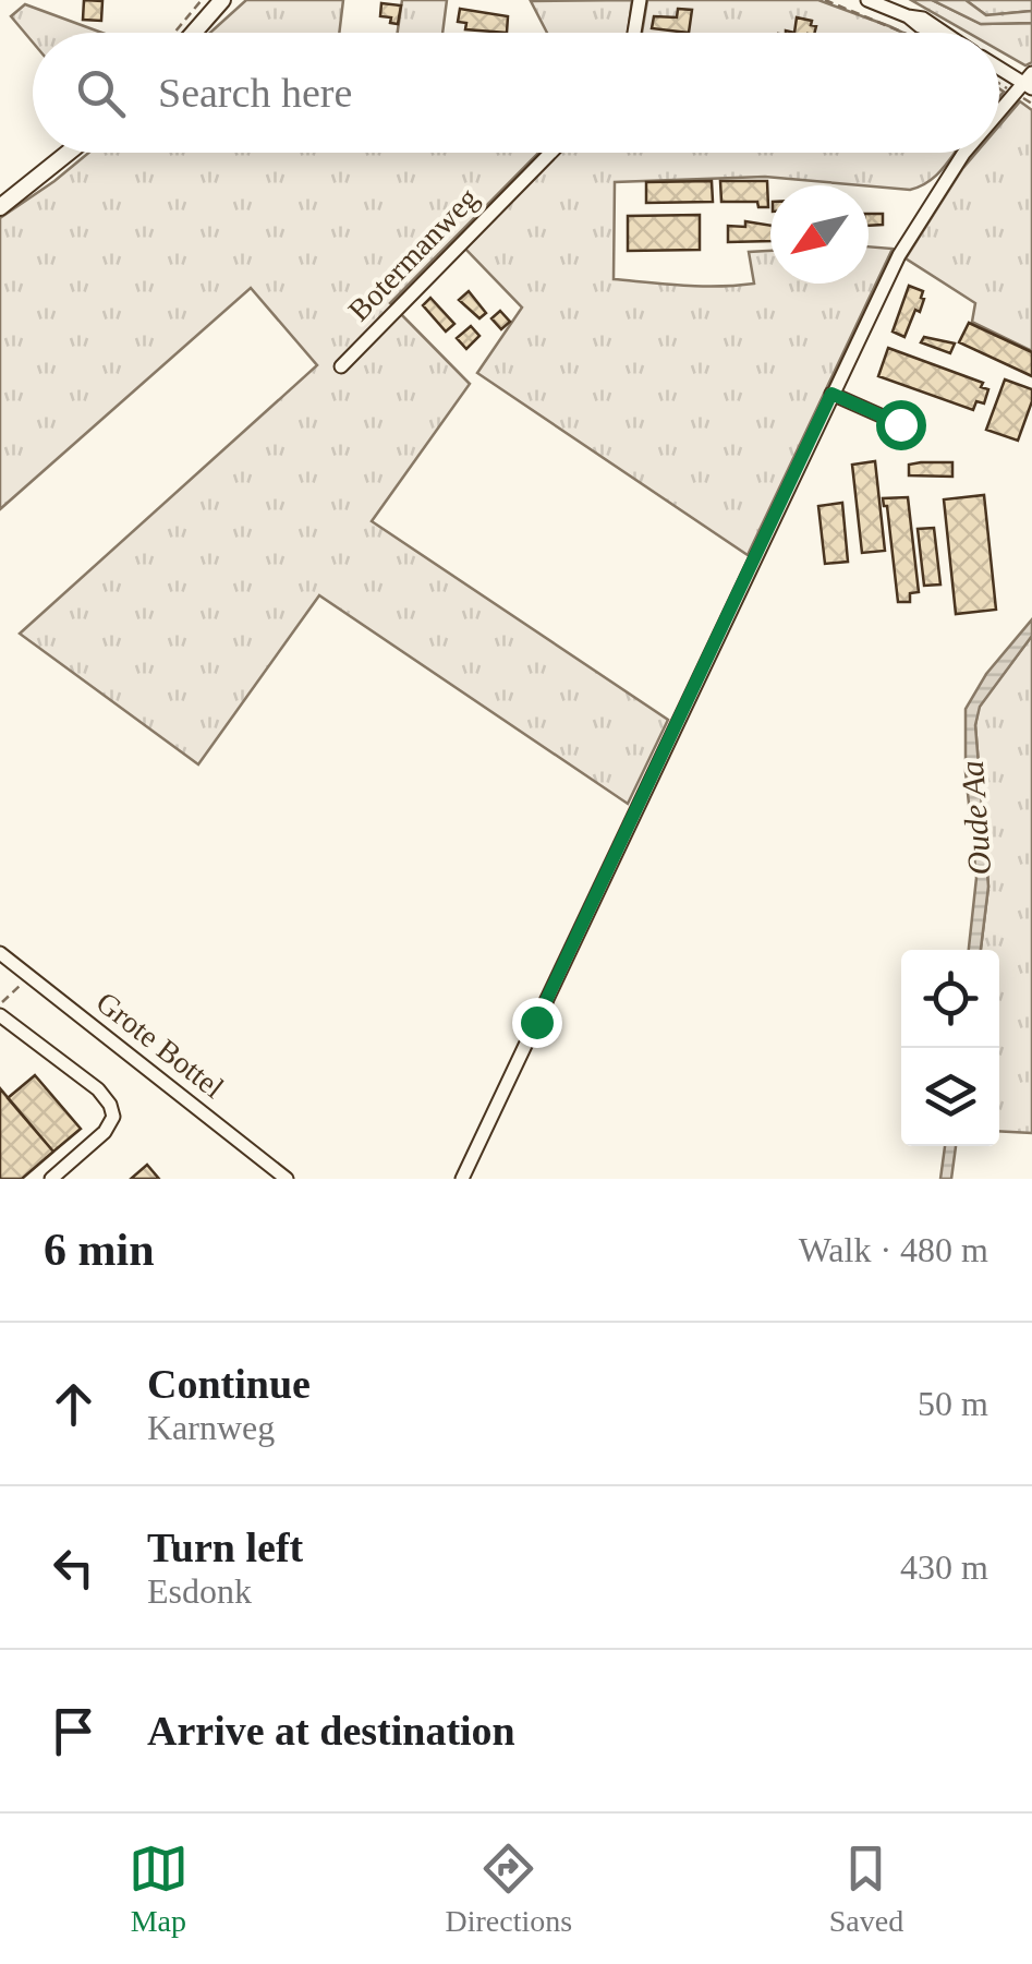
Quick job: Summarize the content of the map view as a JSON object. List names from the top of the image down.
{
  "streets": {
    "street": ["Botermanweg", "Grote Bottel"]
  },
  "water": ["Oude Aa"],
  "north": "bottom left",
  "page": {
    "search": "Search here",
    "heading": ["6 min", "Walk · 480 m"],
    "list": [
      ["Continue", "Karnweg", "50 m"],
      ["Turn left", "Esdonk", "430 m"],
      "Arrive at destination"
    ],
    "nav": ["Map", "Directions", "Saved"]
  }
}
